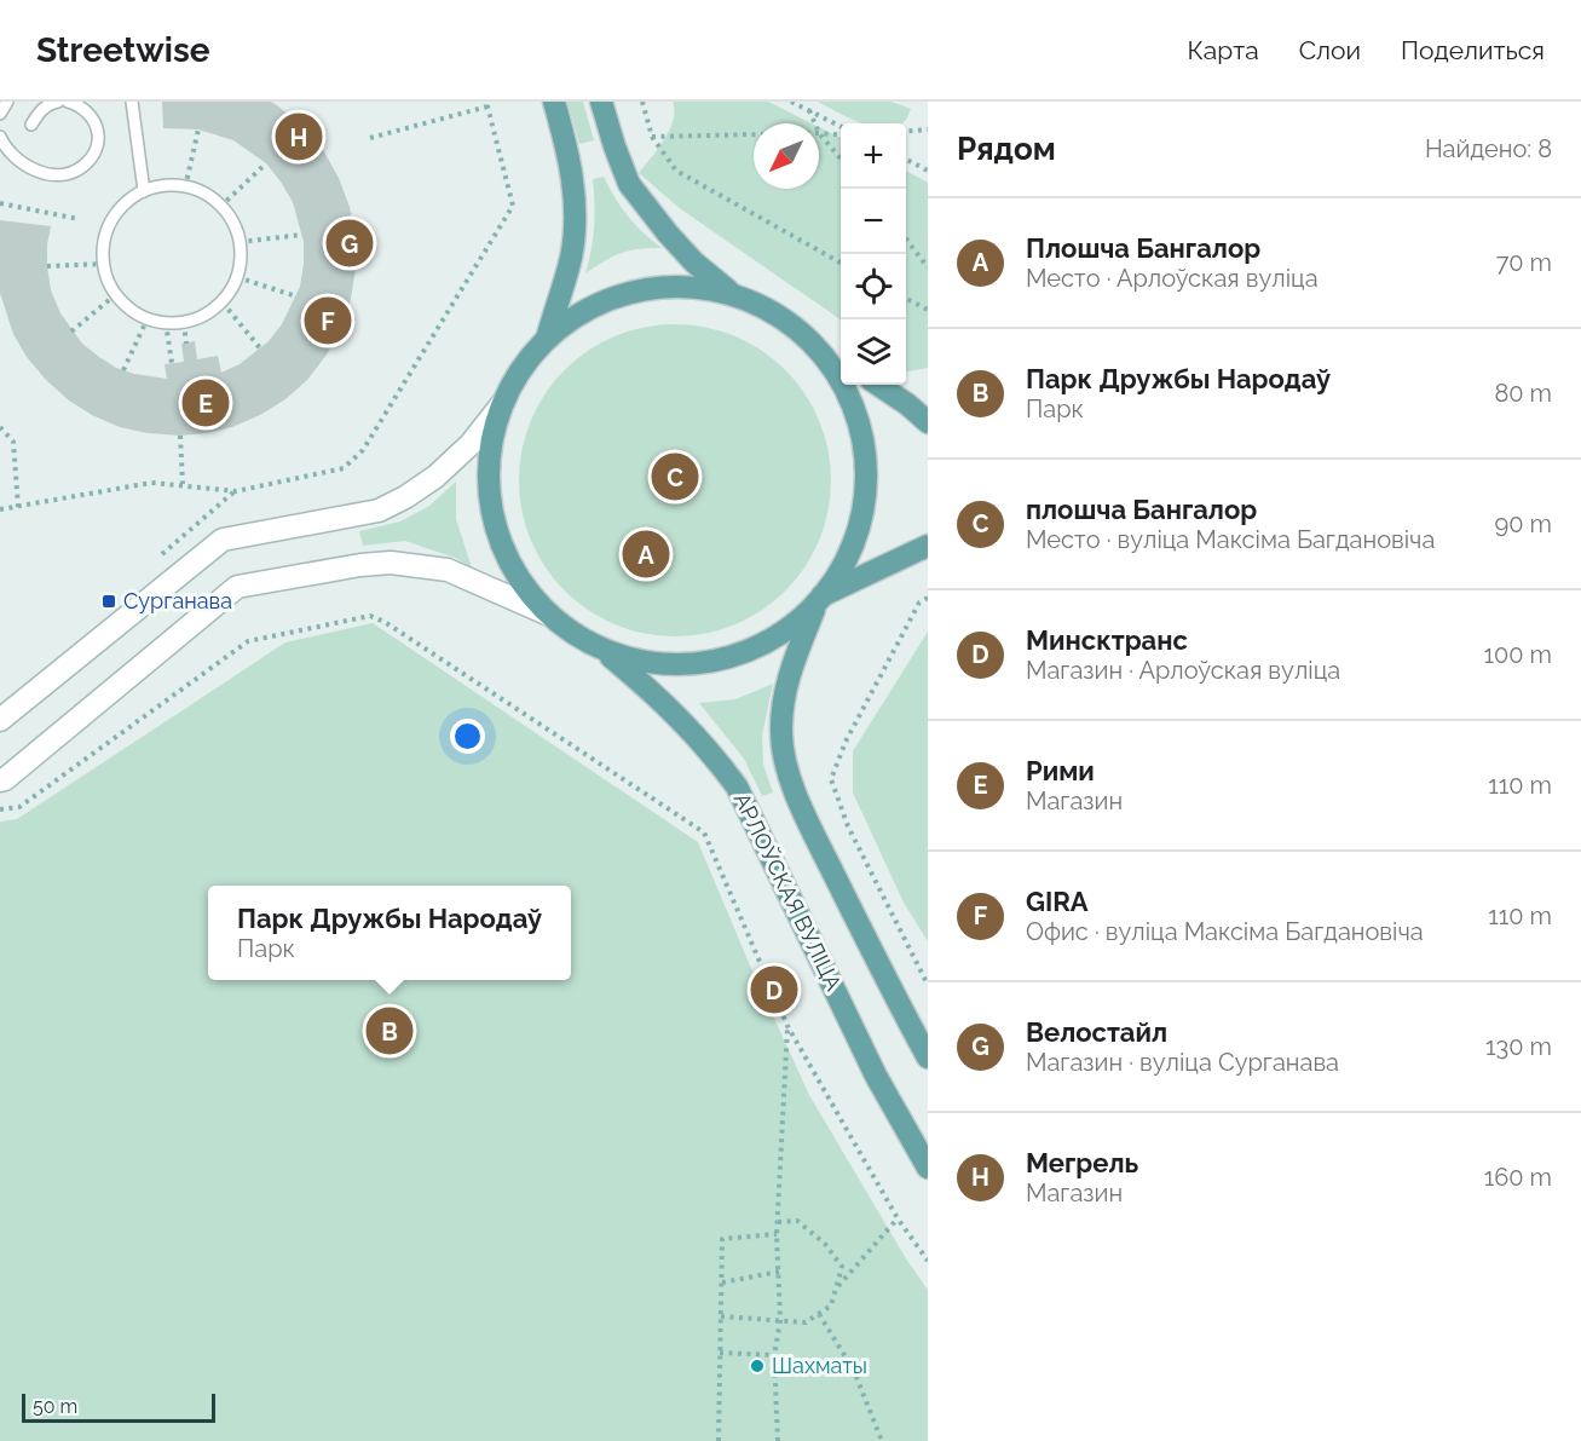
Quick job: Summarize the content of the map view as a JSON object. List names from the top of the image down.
{
  "streets": {
    "main road": ["АРЛОЎСКАЯ ВУЛІЦА"]
  },
  "places": {
    "transit": ["Сурганава"],
    "other": ["Шахматы"]
  },
  "scale_bar": "50 m",
  "north": "bottom left",
  "page": {
    "header": "Streetwise",
    "nav": ["Карта", "Слои", "Поделиться"],
    "heading": ["Рядом", "Найдено: 8"],
    "pins": [
      "H",
      "G",
      "F",
      "E",
      "C",
      "A",
      "D",
      "B"
    ],
    "map_buttons": ["+", "−"],
    "list": [
      {
        "mark": "A",
        "name": "Плошча Бангалор",
        "note": "Место · Арлоўская вуліца",
        "value": "70 m"
      },
      {
        "mark": "B",
        "name": "Парк Дружбы Народаў",
        "note": "Парк",
        "value": "80 m"
      },
      {
        "mark": "C",
        "name": "плошча Бангалор",
        "note": "Место · вуліца Максіма Багдановіча",
        "value": "90 m"
      },
      {
        "mark": "D",
        "name": "Минсктранс",
        "note": "Магазин · Арлоўская вуліца",
        "value": "100 m"
      },
      {
        "mark": "E",
        "name": "Рими",
        "note": "Магазин",
        "value": "110 m"
      },
      {
        "mark": "F",
        "name": "GIRA",
        "note": "Офис · вуліца Максіма Багдановіча",
        "value": "110 m"
      },
      {
        "mark": "G",
        "name": "Велостайл",
        "note": "Магазин · вуліца Сурганава",
        "value": "130 m"
      },
      {
        "mark": "H",
        "name": "Мегрель",
        "note": "Магазин",
        "value": "160 m"
      }
    ],
    "popup": ["Парк Дружбы Народаў", "Парк"],
    "scale": "50 m"
  }
}
